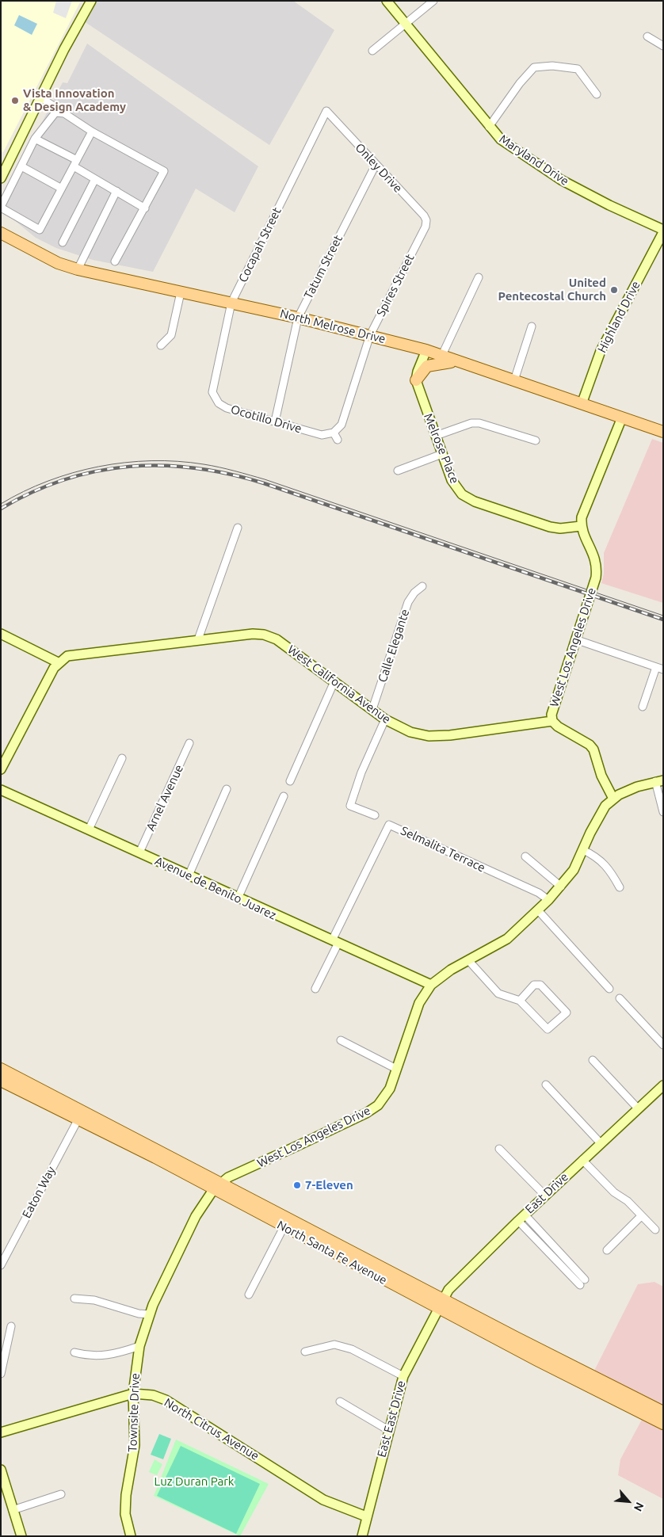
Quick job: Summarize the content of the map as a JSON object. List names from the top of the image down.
{
  "streets": {
    "main road": ["North Melrose Drive", "North Santa Fe Avenue"],
    "street": [
      "Maryland Drive",
      "Onley Drive",
      "Cocapah Street",
      "Tatum Street",
      "Spires Street",
      "Highland Drive",
      "Ocotillo Drive",
      "Melrose Place",
      "Calle Elegante",
      "West Los Angeles Drive",
      "West California Avenue",
      "Arnel Avenue",
      "Selmalita Terrace",
      "Avenue de Benito Juarez",
      "Eaton Way",
      "East Drive",
      "Townsite Drive",
      "East East Drive",
      "North Citrus Avenue"
    ]
  },
  "crossings": [
    ["Maryland Drive", "Highland Drive"],
    ["Onley Drive", "Cocapah Street"],
    ["Onley Drive", "Tatum Street"],
    ["Onley Drive", "Spires Street"],
    ["Cocapah Street", "North Melrose Drive"],
    ["Cocapah Street", "Ocotillo Drive"],
    ["Tatum Street", "North Melrose Drive"],
    ["Tatum Street", "Ocotillo Drive"],
    ["Spires Street", "North Melrose Drive"],
    ["Spires Street", "Ocotillo Drive"],
    ["Highland Drive", "North Melrose Drive"],
    ["Melrose Place", "West Los Angeles Drive"],
    ["Calle Elegante", "West California Avenue"],
    ["West Los Angeles Drive", "West California Avenue"],
    ["West Los Angeles Drive", "Selmalita Terrace"],
    ["West Los Angeles Drive", "Avenue de Benito Juarez"],
    ["West Los Angeles Drive", "North Santa Fe Avenue"],
    ["West Los Angeles Drive", "Townsite Drive"],
    ["Arnel Avenue", "Avenue de Benito Juarez"],
    ["Selmalita Terrace", "Avenue de Benito Juarez"],
    ["Eaton Way", "North Santa Fe Avenue"],
    ["East Drive", "North Santa Fe Avenue"],
    ["East Drive", "East East Drive"],
    ["North Santa Fe Avenue", "Townsite Drive"],
    ["North Santa Fe Avenue", "East East Drive"],
    ["Townsite Drive", "North Citrus Avenue"],
    ["East East Drive", "North Citrus Avenue"]
  ],
  "parks": ["Luz Duran Park"],
  "places": ["Vista Innovation & Design Academy", "United Pentecostal Church", "7-Eleven"],
  "north": "bottom right"
}
